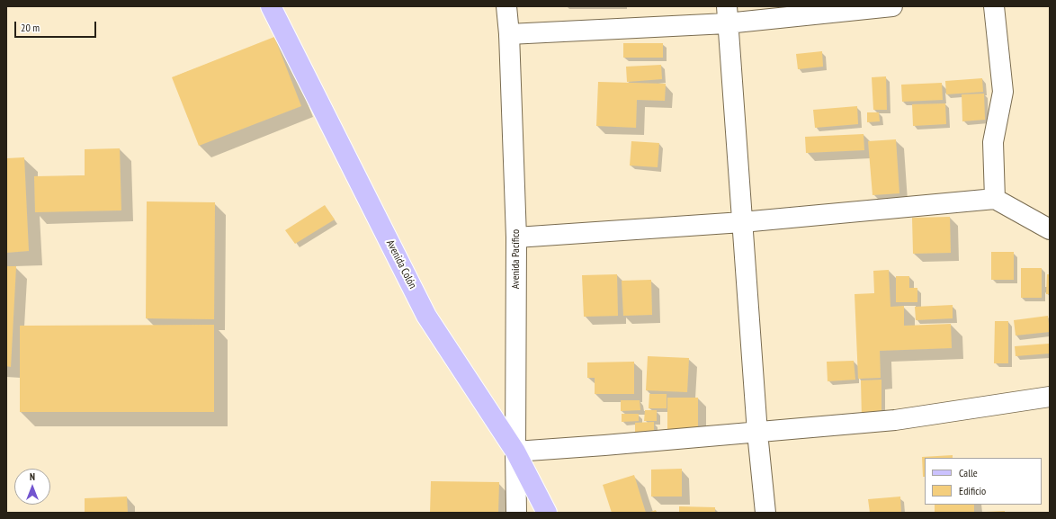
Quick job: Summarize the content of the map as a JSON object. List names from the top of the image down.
{
  "streets": {
    "main road": ["Avenida Colón"],
    "street": ["Avenida Pacífico"]
  },
  "crossings": [
    ["Avenida Pacífico", "Avenida Colón"]
  ],
  "legend": ["Calle", "Edificio"],
  "scale_bar": "20 m",
  "north": "top"
}
